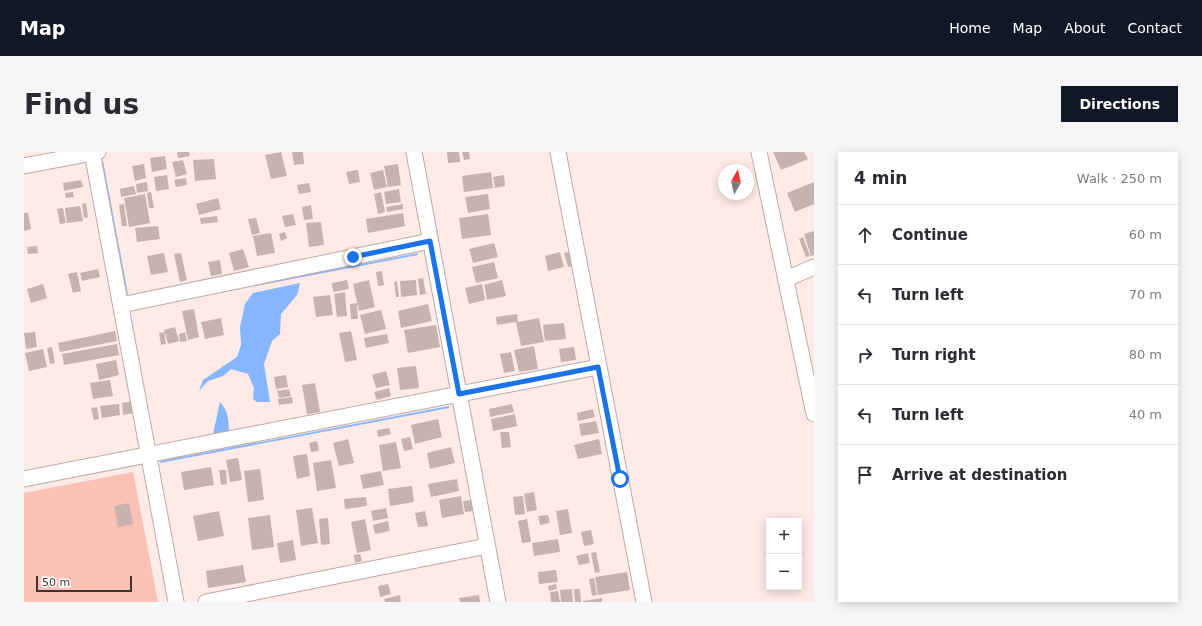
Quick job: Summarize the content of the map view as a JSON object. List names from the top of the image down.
{
  "scale_bar": "50 m",
  "north": "top",
  "page": {
    "header": "Map",
    "nav": [
      "Home",
      "Map",
      "About",
      "Contact"
    ],
    "buttons": "Directions",
    "title": "Find us",
    "heading": ["4 min", "Walk · 250 m"],
    "list": [
      ["Continue", "60 m"],
      ["Turn left", "70 m"],
      ["Turn right", "80 m"],
      ["Turn left", "40 m"],
      "Arrive at destination"
    ],
    "map_buttons": ["+", "−"],
    "scale": "50 m"
  }
}
